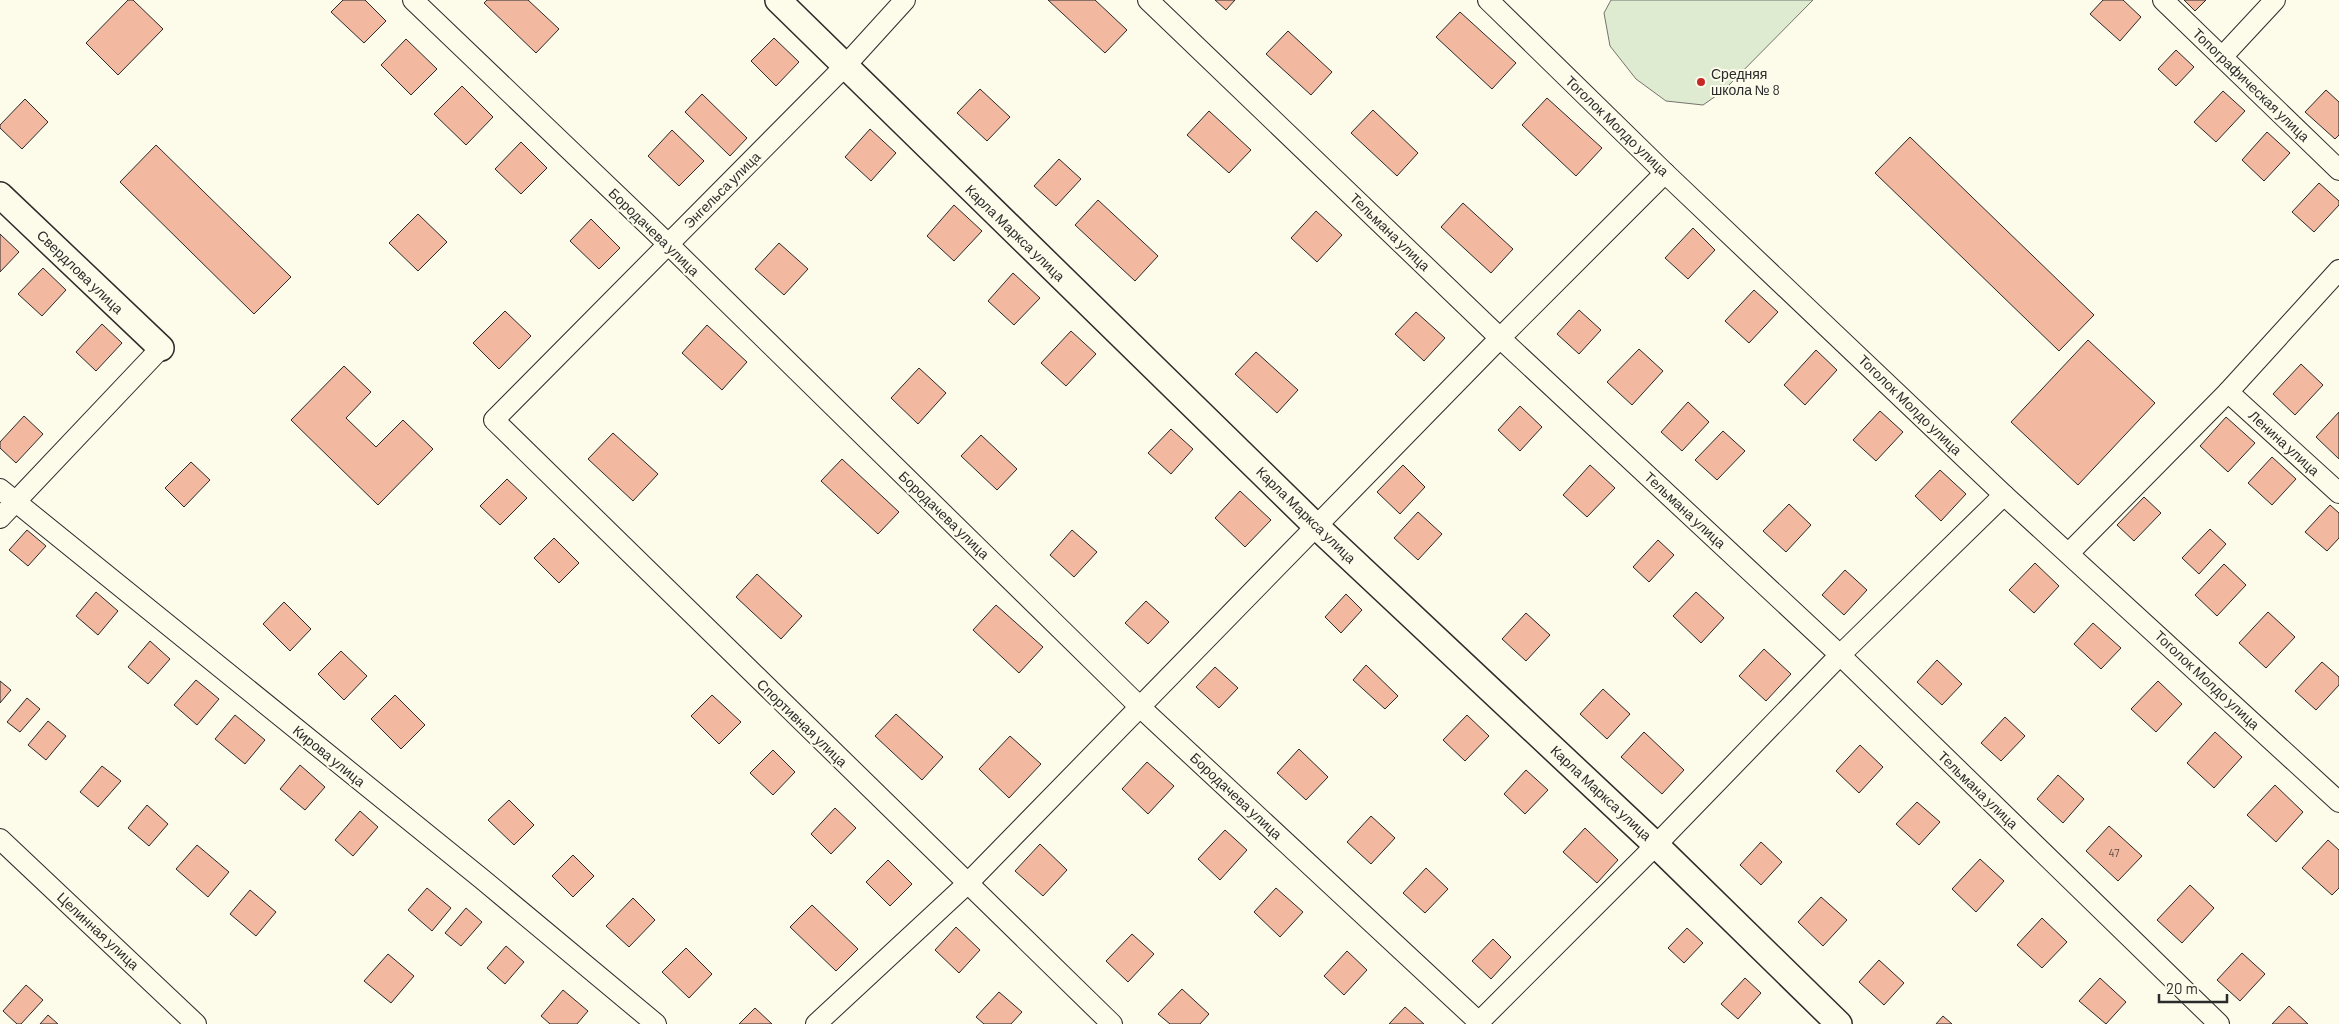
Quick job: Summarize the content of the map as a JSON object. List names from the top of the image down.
{
  "streets": {
    "street": [
      "Топографическая улица",
      "Тоголок Молдо улица",
      "Энгельса улица",
      "Бородачева улица",
      "Тельмана улица",
      "Карла Маркса улица",
      "Свердлова улица",
      "Ленина улица",
      "Спортивная улица",
      "Кирова улица",
      "Целинная улица"
    ]
  },
  "crossings": [
    ["Энгельса улица", "Бородачева улица"],
    ["Энгельса улица", "Карла Маркса улица"],
    ["Энгельса улица", "Спортивная улица"]
  ],
  "places": ["Средняя школа № 8"],
  "house_numbers": ["47"],
  "scale_bar": "20 m"
}
